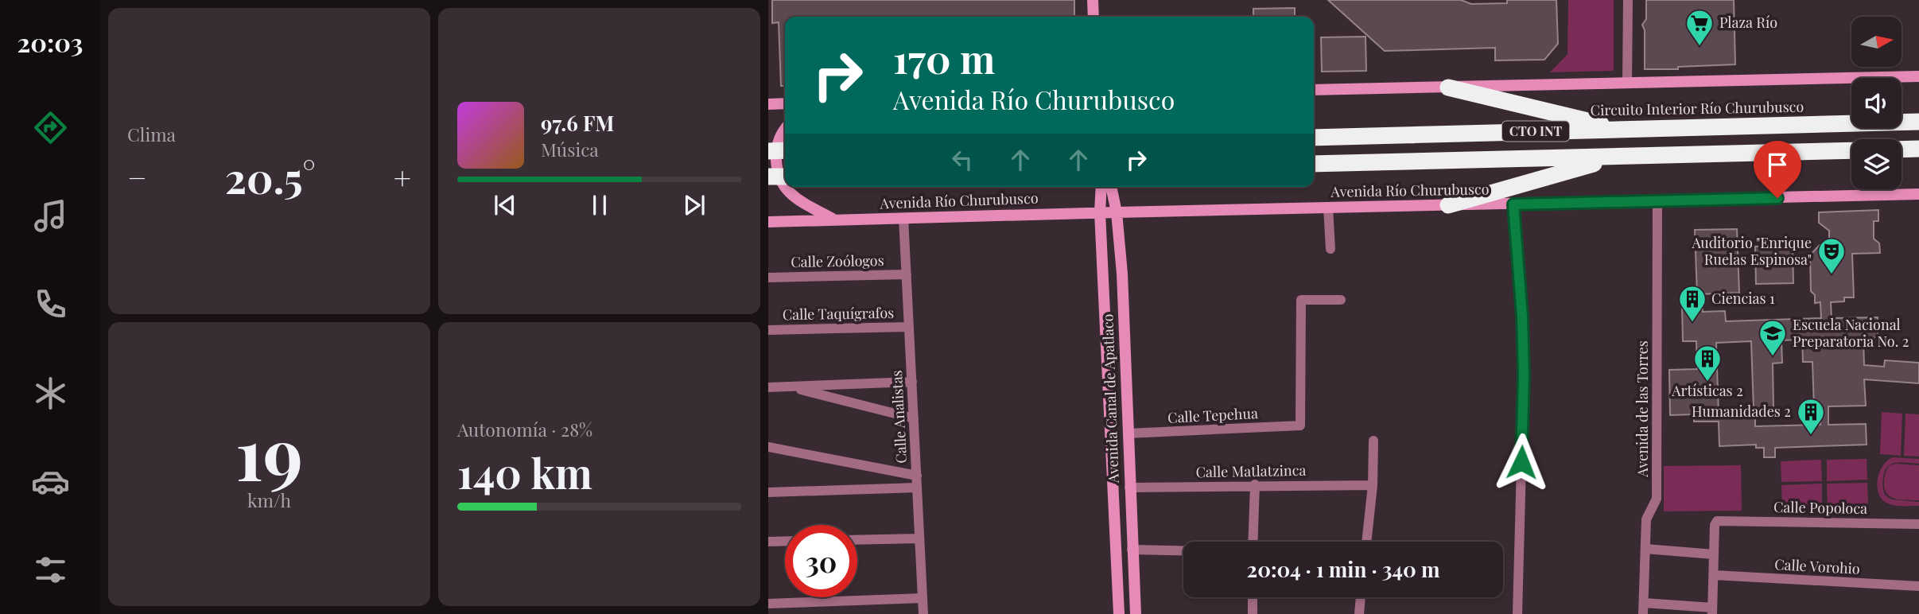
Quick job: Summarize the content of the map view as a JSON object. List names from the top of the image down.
{
  "streets": {
    "highway": ["Circuito Interior Río Churubusco", "CTO INT"],
    "main road": ["Avenida Río Churubusco", "Avenida Canal de Apatlaco"],
    "street": [
      "Calle Zoólogos",
      "Calle Taquígrafos",
      "Avenida de las Torres",
      "Calle Tepehua",
      "Calle Analistas",
      "Calle Matlatzinca",
      "Calle Popoloca",
      "Calle Vorohio"
    ]
  },
  "crossings": [
    ["Avenida Río Churubusco", "Avenida Canal de Apatlaco"],
    ["Avenida Río Churubusco", "Avenida de las Torres"],
    ["Avenida Río Churubusco", "Calle Analistas"],
    ["Calle Zoólogos", "Calle Analistas"],
    ["Calle Taquígrafos", "Calle Analistas"],
    ["Avenida Canal de Apatlaco", "Calle Tepehua"],
    ["Avenida Canal de Apatlaco", "Calle Matlatzinca"]
  ],
  "places": {
    "supermarket": ["Plaza Río"],
    "theatre": ["Auditorio \"Enrique Ruelas Espinosa\""],
    "building": ["Ciencias 1", "Artísticas 2", "Humanidades 2"],
    "school or university": ["Escuela Nacional Preparatoria No. 2"]
  },
  "north": "right",
  "page": {
    "tabs": "20:03",
    "tile": [
      "Clima",
      ["19", "km/h"],
      ["Autonomía · 28%", "140 km"]
    ],
    "turn": ["170 m", "Avenida Río Churubusco"],
    "song": ["97.6 FM", "Música"],
    "heat": ["−", "20.5°", "+"],
    "limit": "30",
    "trip": "20:04 · 1 min · 340 m"
  }
}
